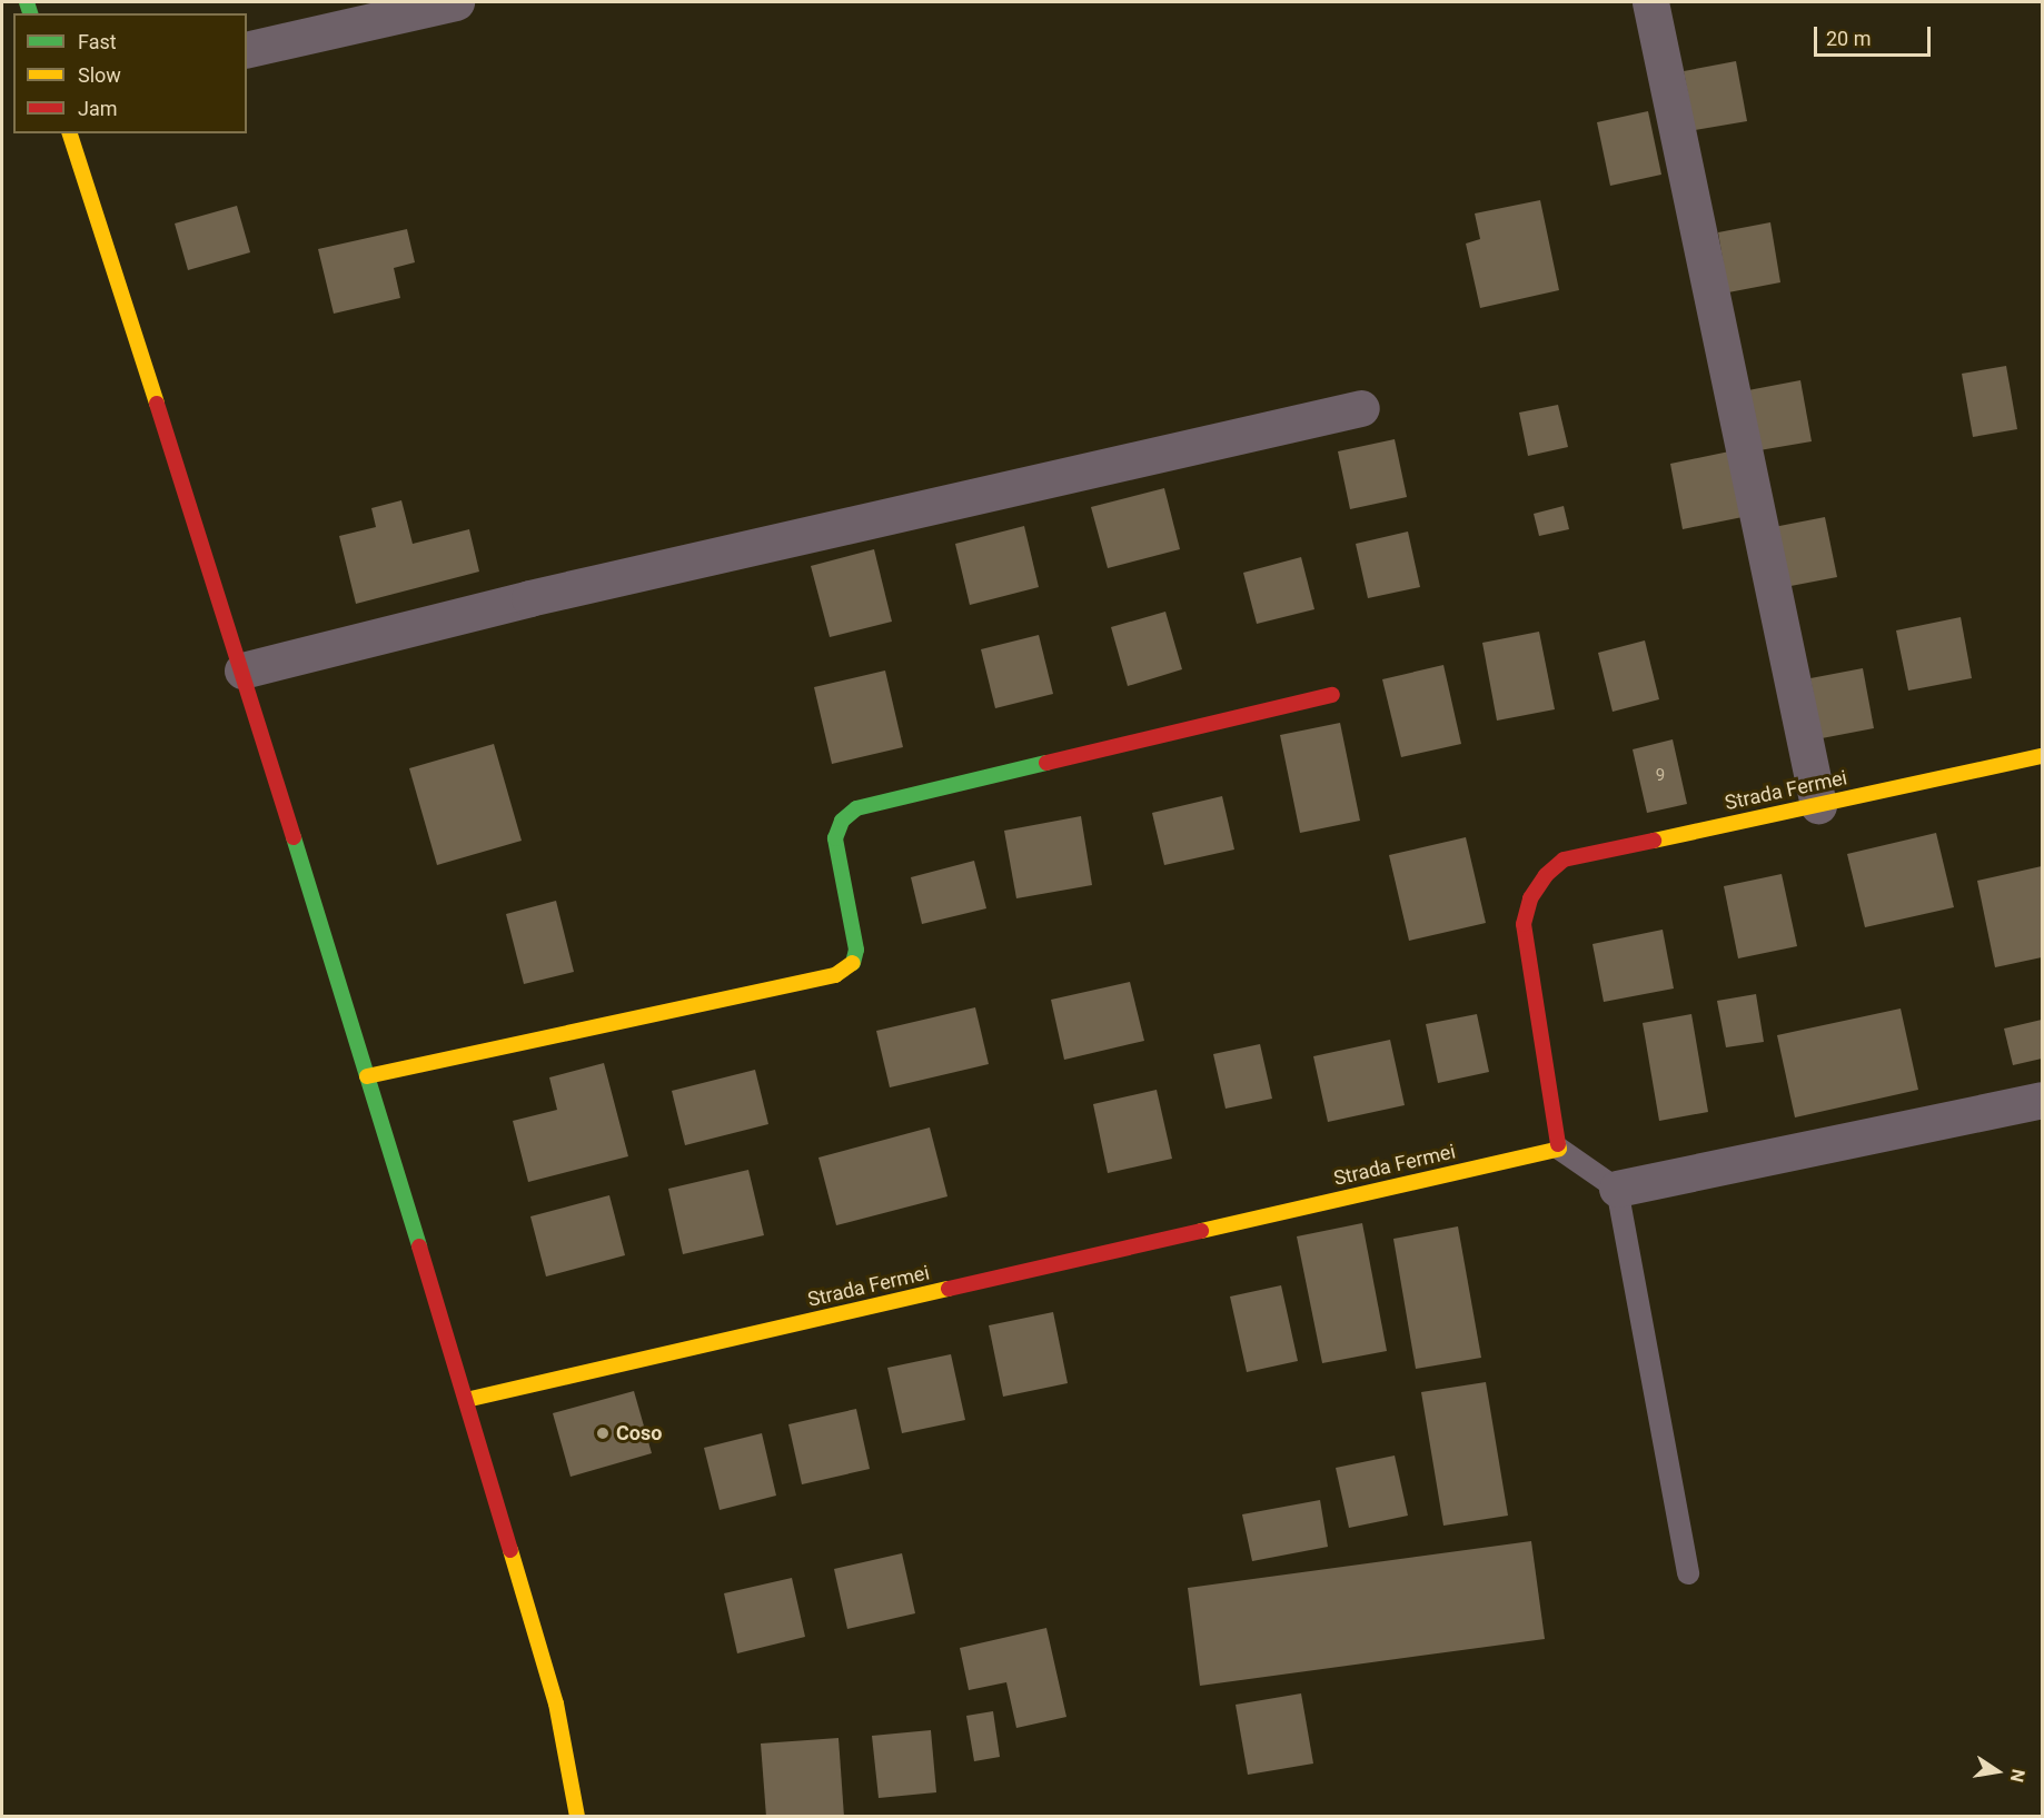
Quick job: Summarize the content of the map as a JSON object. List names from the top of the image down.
{
  "streets": {
    "street": ["Strada Fermei"]
  },
  "places": ["Coso"],
  "house_numbers": ["9"],
  "legend": ["Fast", "Slow", "Jam"],
  "scale_bar": "20 m",
  "north": "right"
}
